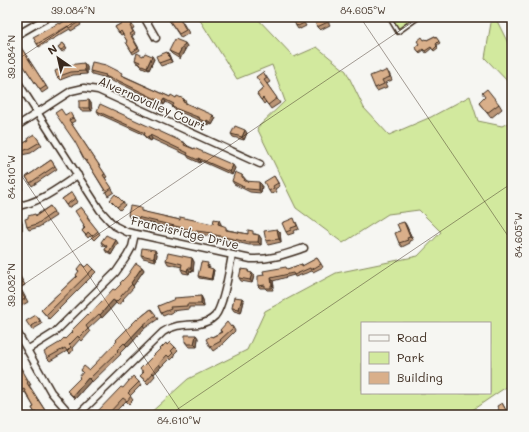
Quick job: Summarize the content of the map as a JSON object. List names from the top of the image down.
{
  "streets": {
    "street": ["Alvernovalley Court", "Francisridge Drive"]
  },
  "crossings": [
    ["Alvernovalley Court", "Francisridge Drive"]
  ],
  "legend": ["Road", "Park", "Building"],
  "north": "top left",
  "coordinates": [
    "39.084°N",
    "84.605°W",
    "84.610°W",
    "39.082°N"
  ]
}
